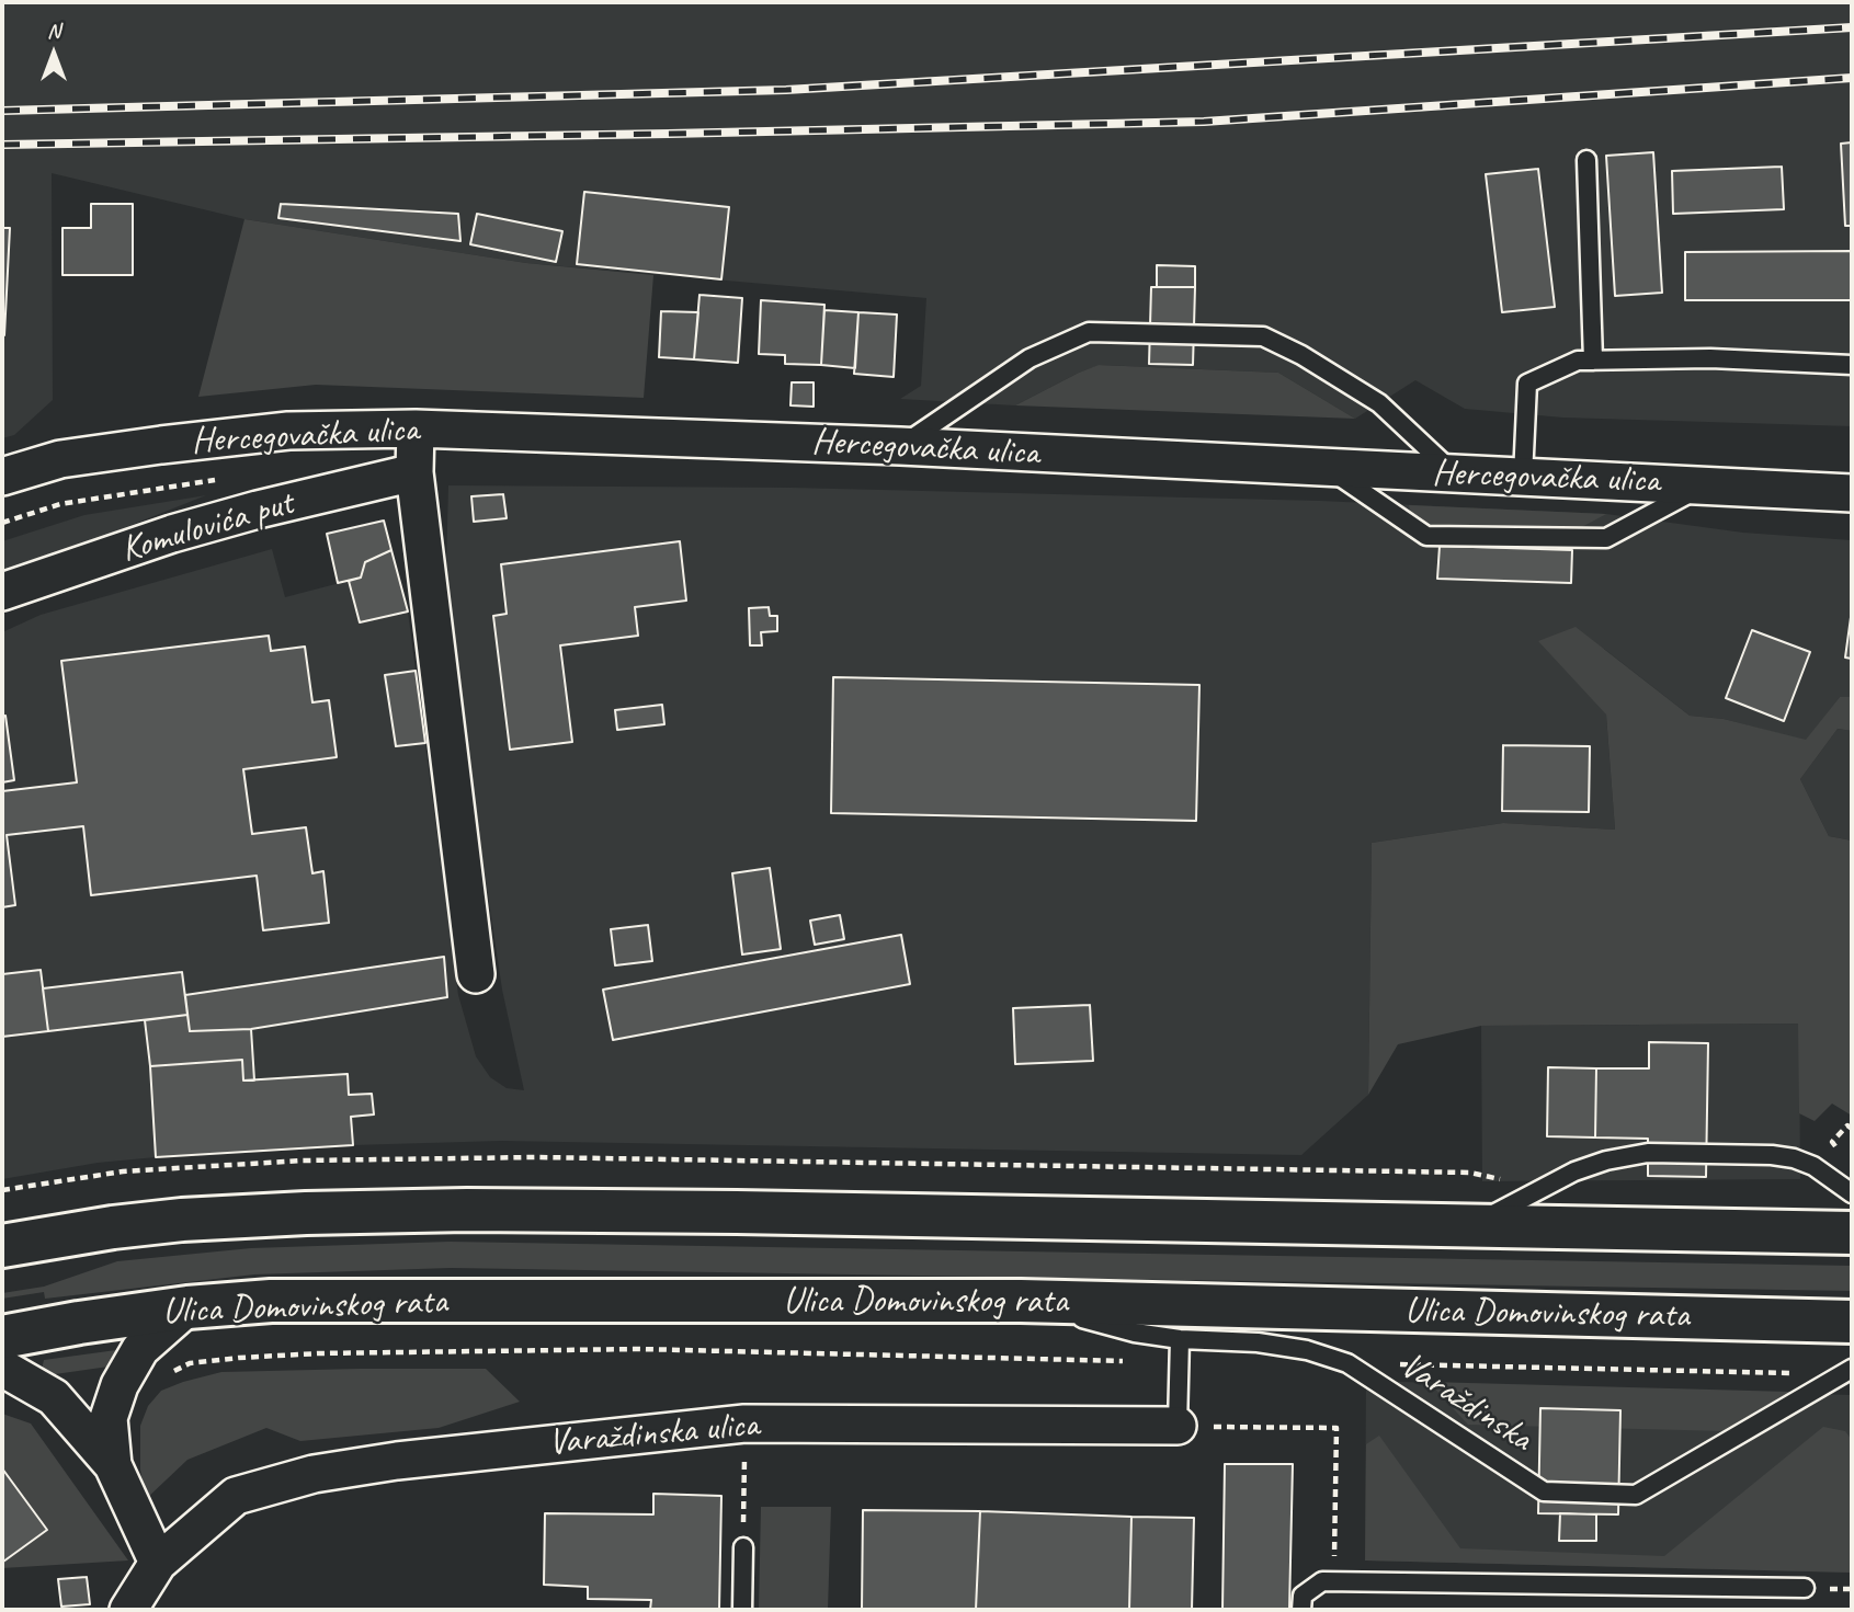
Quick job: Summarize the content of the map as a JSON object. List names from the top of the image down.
{
  "streets": {
    "main road": ["Ulica Domovinskog rata"],
    "street": ["Hercegovačka ulica", "Komulovića put", "Varaždinska ulica"],
    "lane": ["Varaždinska"]
  },
  "crossings": [
    ["Ulica Domovinskog rata", "Varaždinska"]
  ],
  "north": "top"
}
